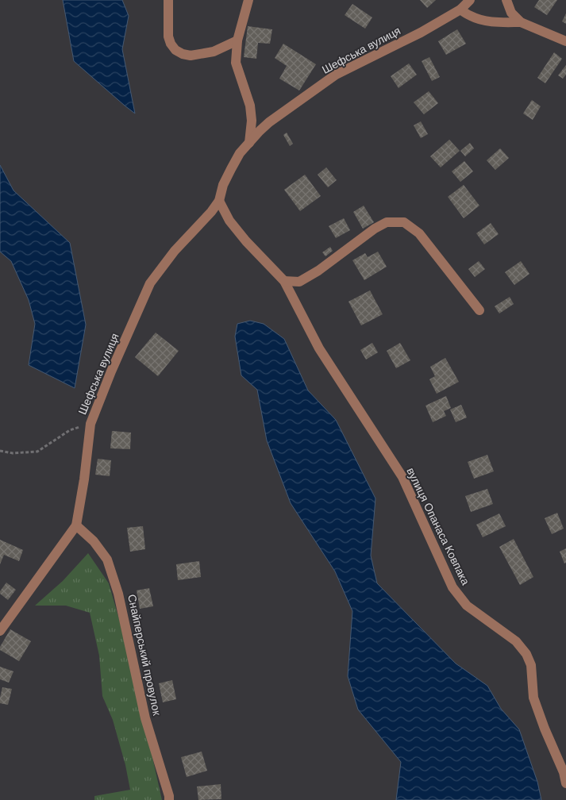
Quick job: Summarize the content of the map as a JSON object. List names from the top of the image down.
{
  "streets": {
    "street": ["Шефська вулиця", "вулиця Опанаса Ковпака", "Снайперський провулок"]
  },
  "crossings": [
    ["Шефська вулиця", "вулиця Опанаса Ковпака"],
    ["Шефська вулиця", "Снайперський провулок"]
  ]
}
